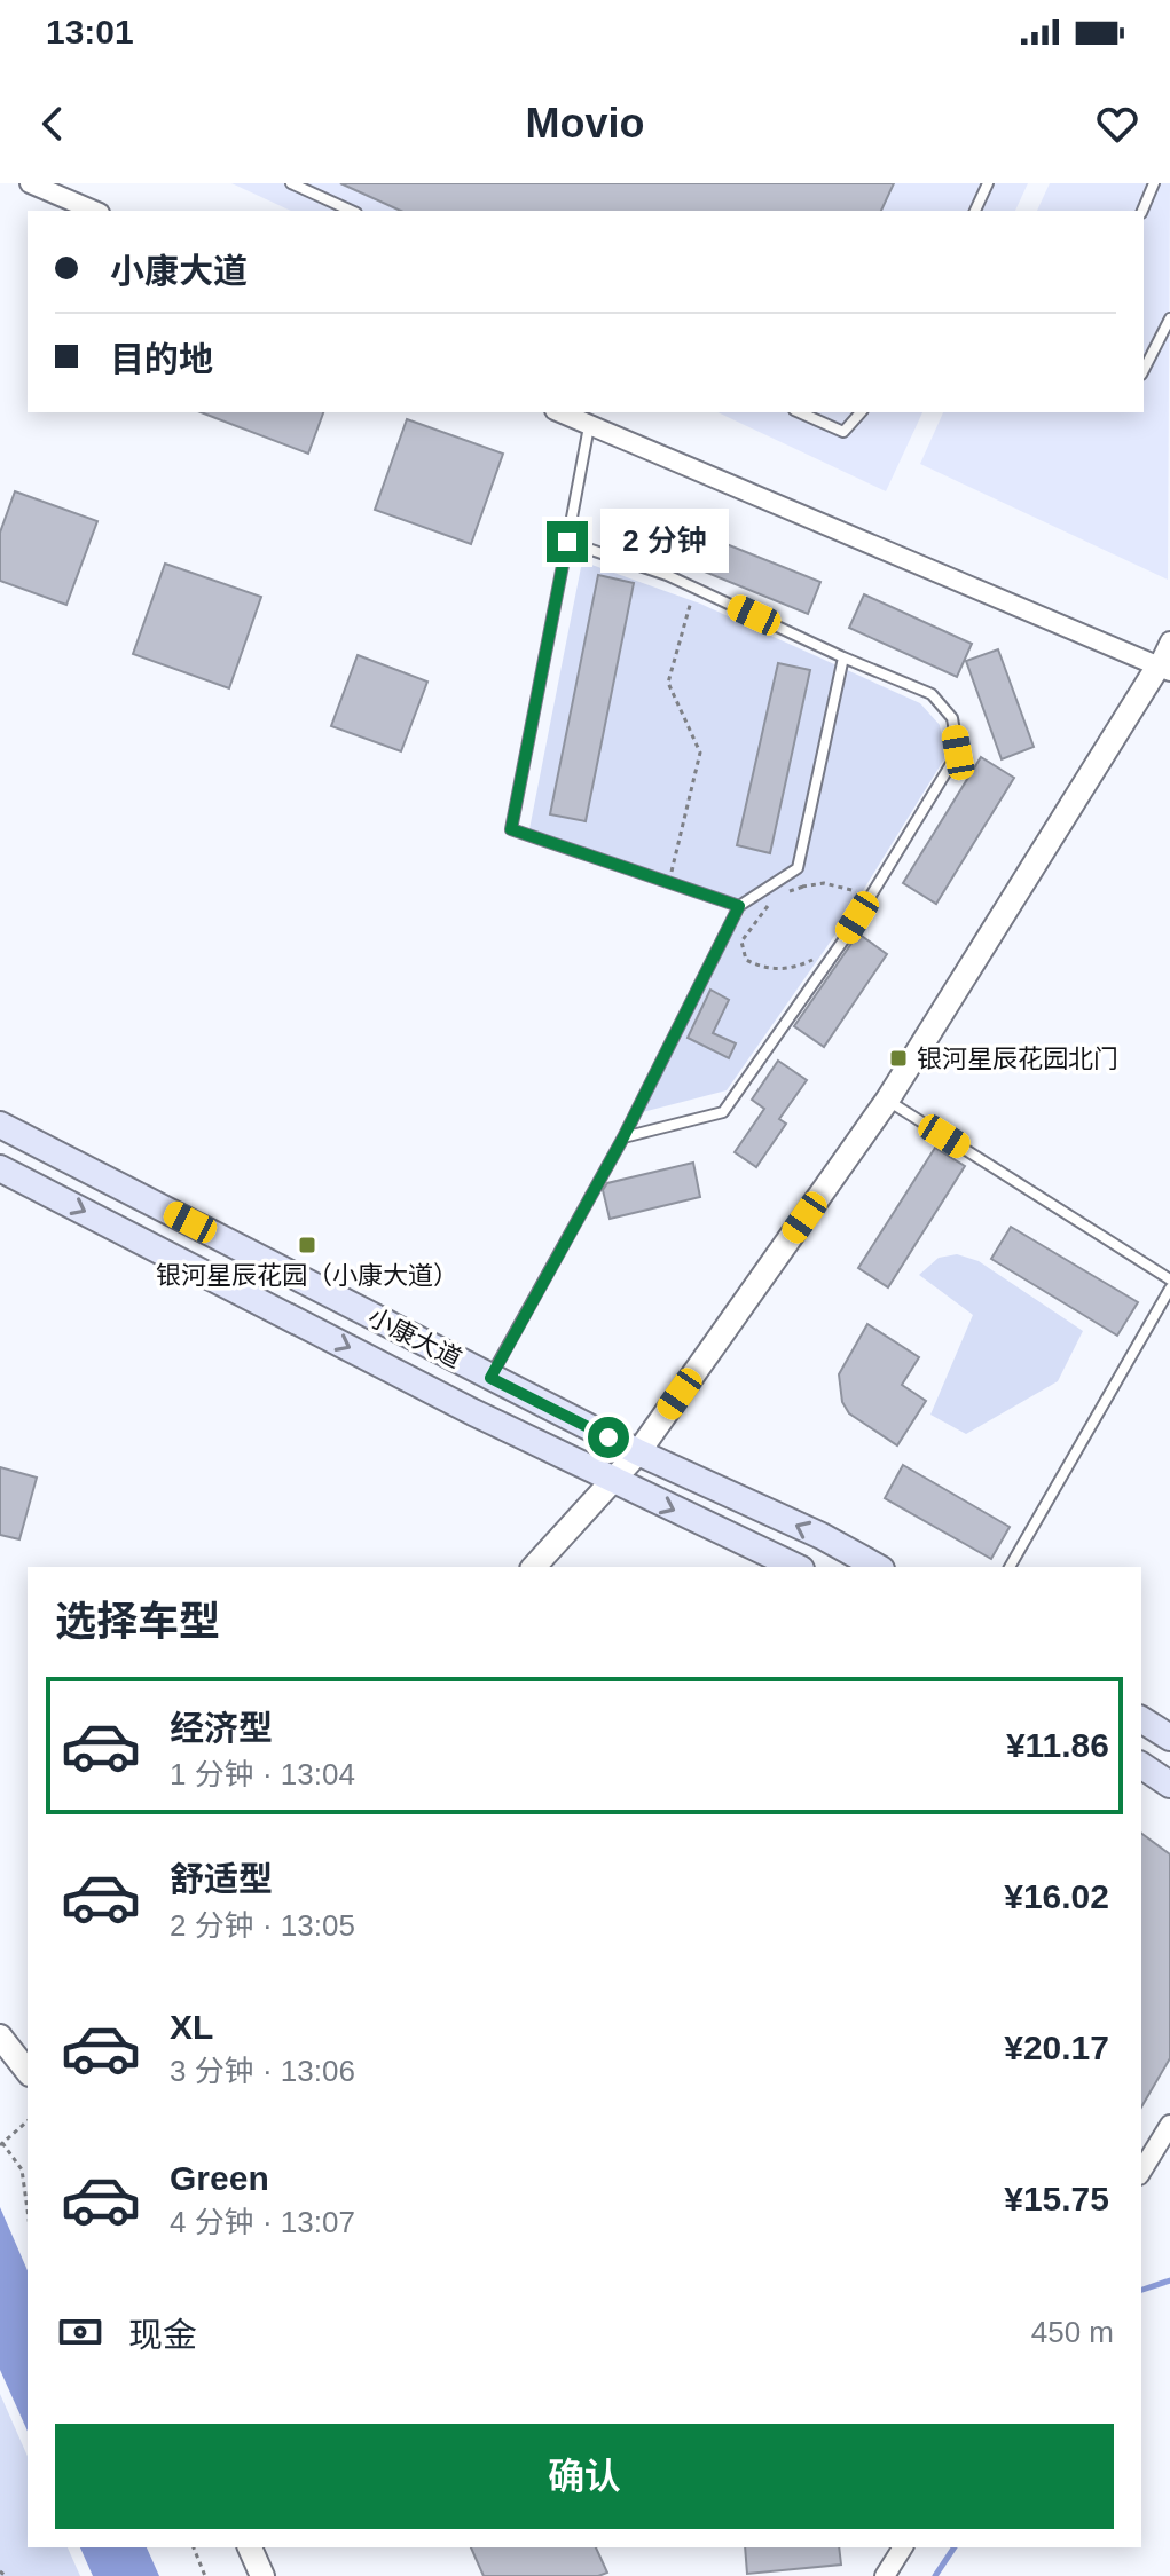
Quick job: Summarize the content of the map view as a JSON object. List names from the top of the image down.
{
  "streets": {
    "main road": ["小康大道"]
  },
  "places": {
    "transit": ["银河星辰花园北门", "银河星辰花园（小康大道）"]
  },
  "page": {
    "status": "13:01",
    "header": "Movio",
    "banner": ["小康大道", "目的地"],
    "bubble": "2 分钟",
    "heading": "选择车型",
    "list": [
      {
        "name": "经济型",
        "note": "1 分钟 · 13:04",
        "value": "¥11.86"
      },
      {
        "name": "舒适型",
        "note": "2 分钟 · 13:05",
        "value": "¥16.02"
      },
      {
        "name": "XL",
        "note": "3 分钟 · 13:06",
        "value": "¥20.17"
      },
      {
        "name": "Green",
        "note": "4 分钟 · 13:07",
        "value": "¥15.75"
      }
    ],
    "pay": ["现金", "450 m"],
    "buttons": "确认"
  }
}
